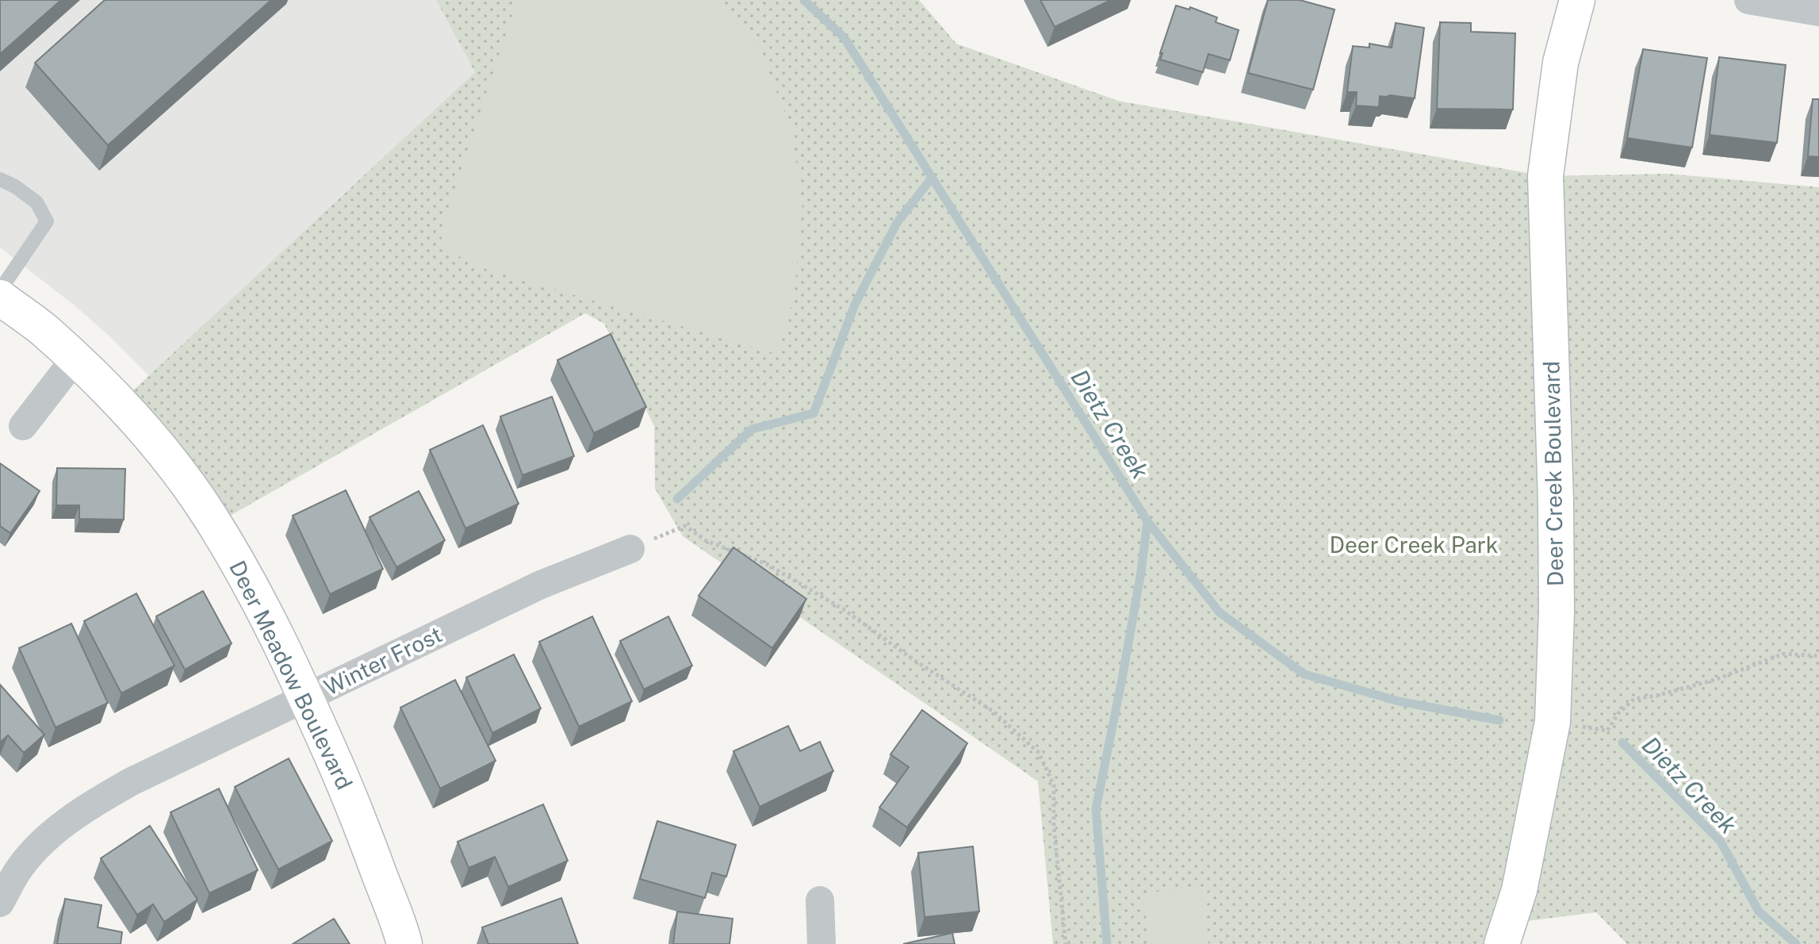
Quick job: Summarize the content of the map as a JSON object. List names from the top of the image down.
{
  "streets": {
    "street": ["Deer Creek Boulevard", "Winter Frost", "Deer Meadow Boulevard"]
  },
  "crossings": [
    ["Winter Frost", "Deer Meadow Boulevard"]
  ],
  "water": ["Dietz Creek"],
  "parks": ["Deer Creek Park"]
}
